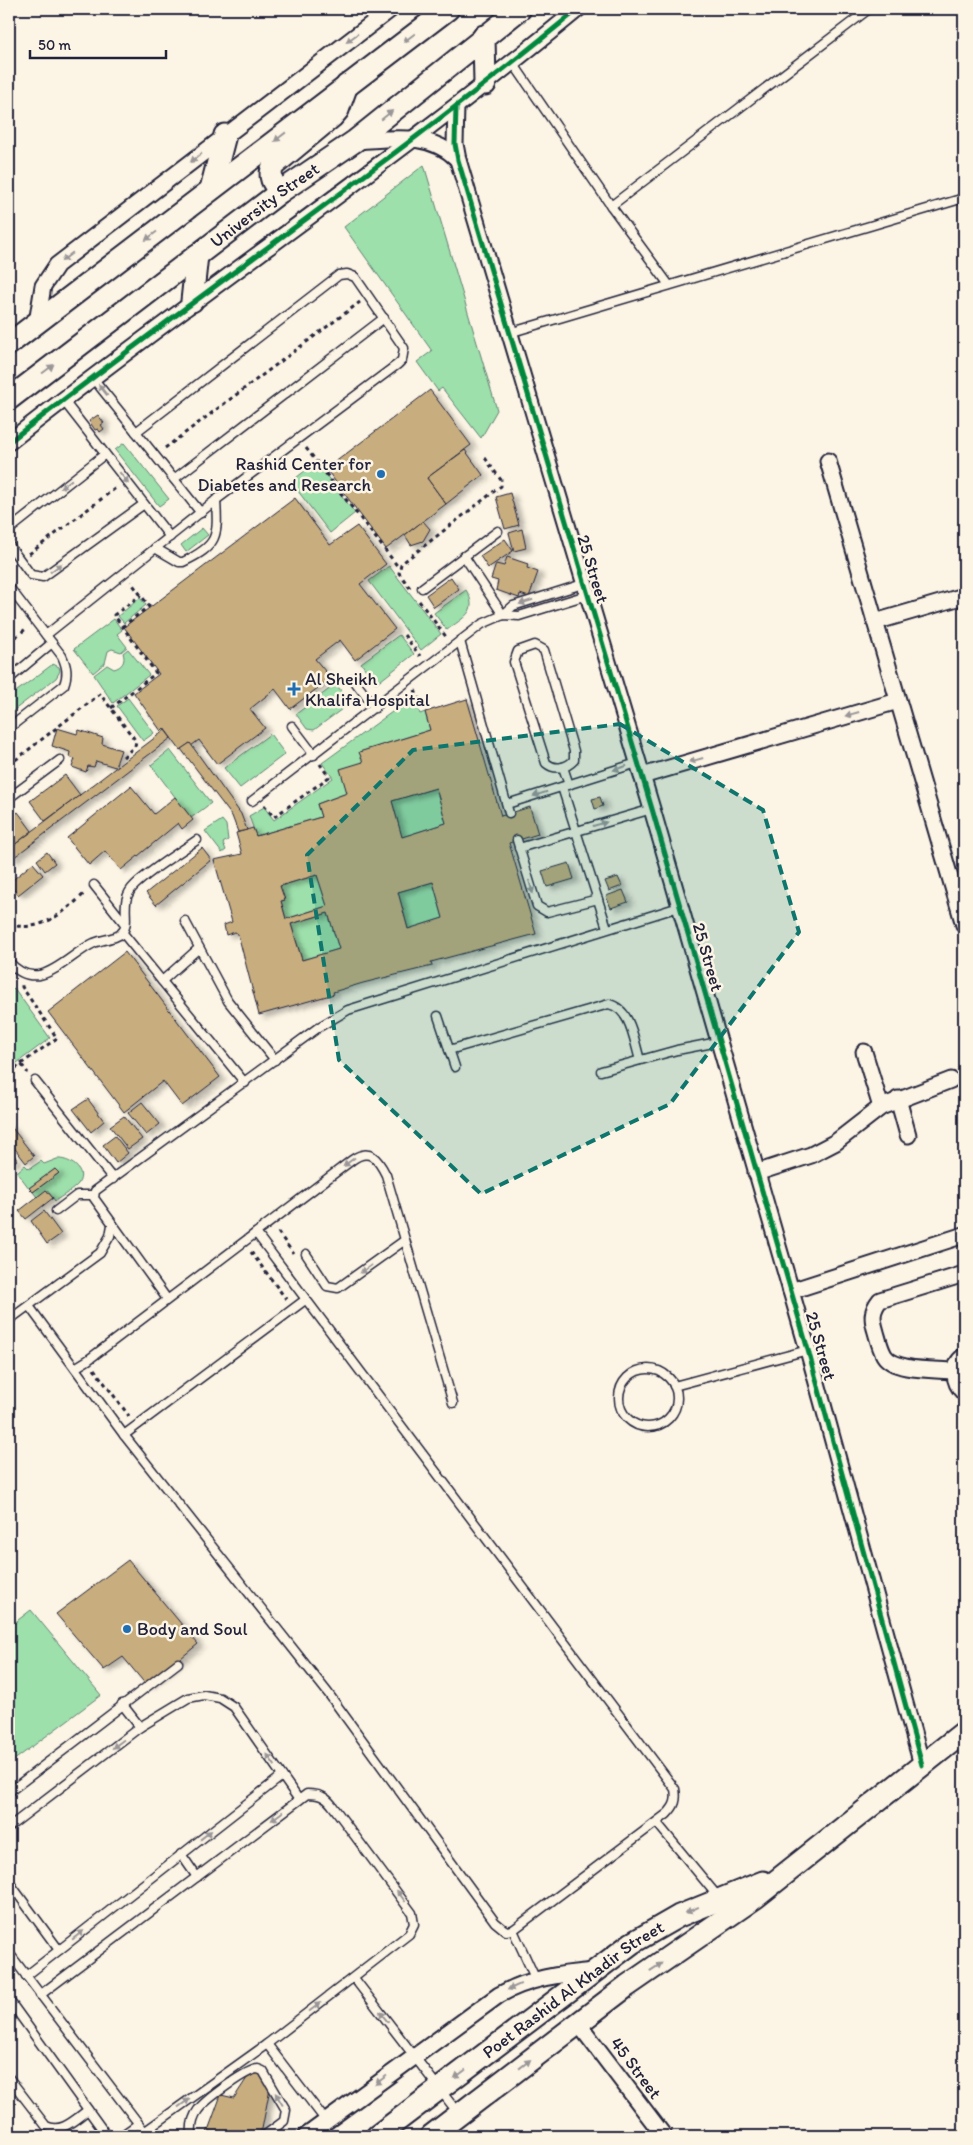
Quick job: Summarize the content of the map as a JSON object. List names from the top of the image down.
{
  "streets": {
    "main road": ["University Street", "Poet Rashid Al Khadir Street"],
    "street": ["25 Street", "45 Street"]
  },
  "crossings": [
    ["25 Street", "Poet Rashid Al Khadir Street"],
    ["Poet Rashid Al Khadir Street", "45 Street"]
  ],
  "places": {
    "other": ["Rashid Center for Diabetes and Research", "Body and Soul"],
    "health": ["Al Sheikh Khalifa Hospital"]
  },
  "scale_bar": "50 m"
}
